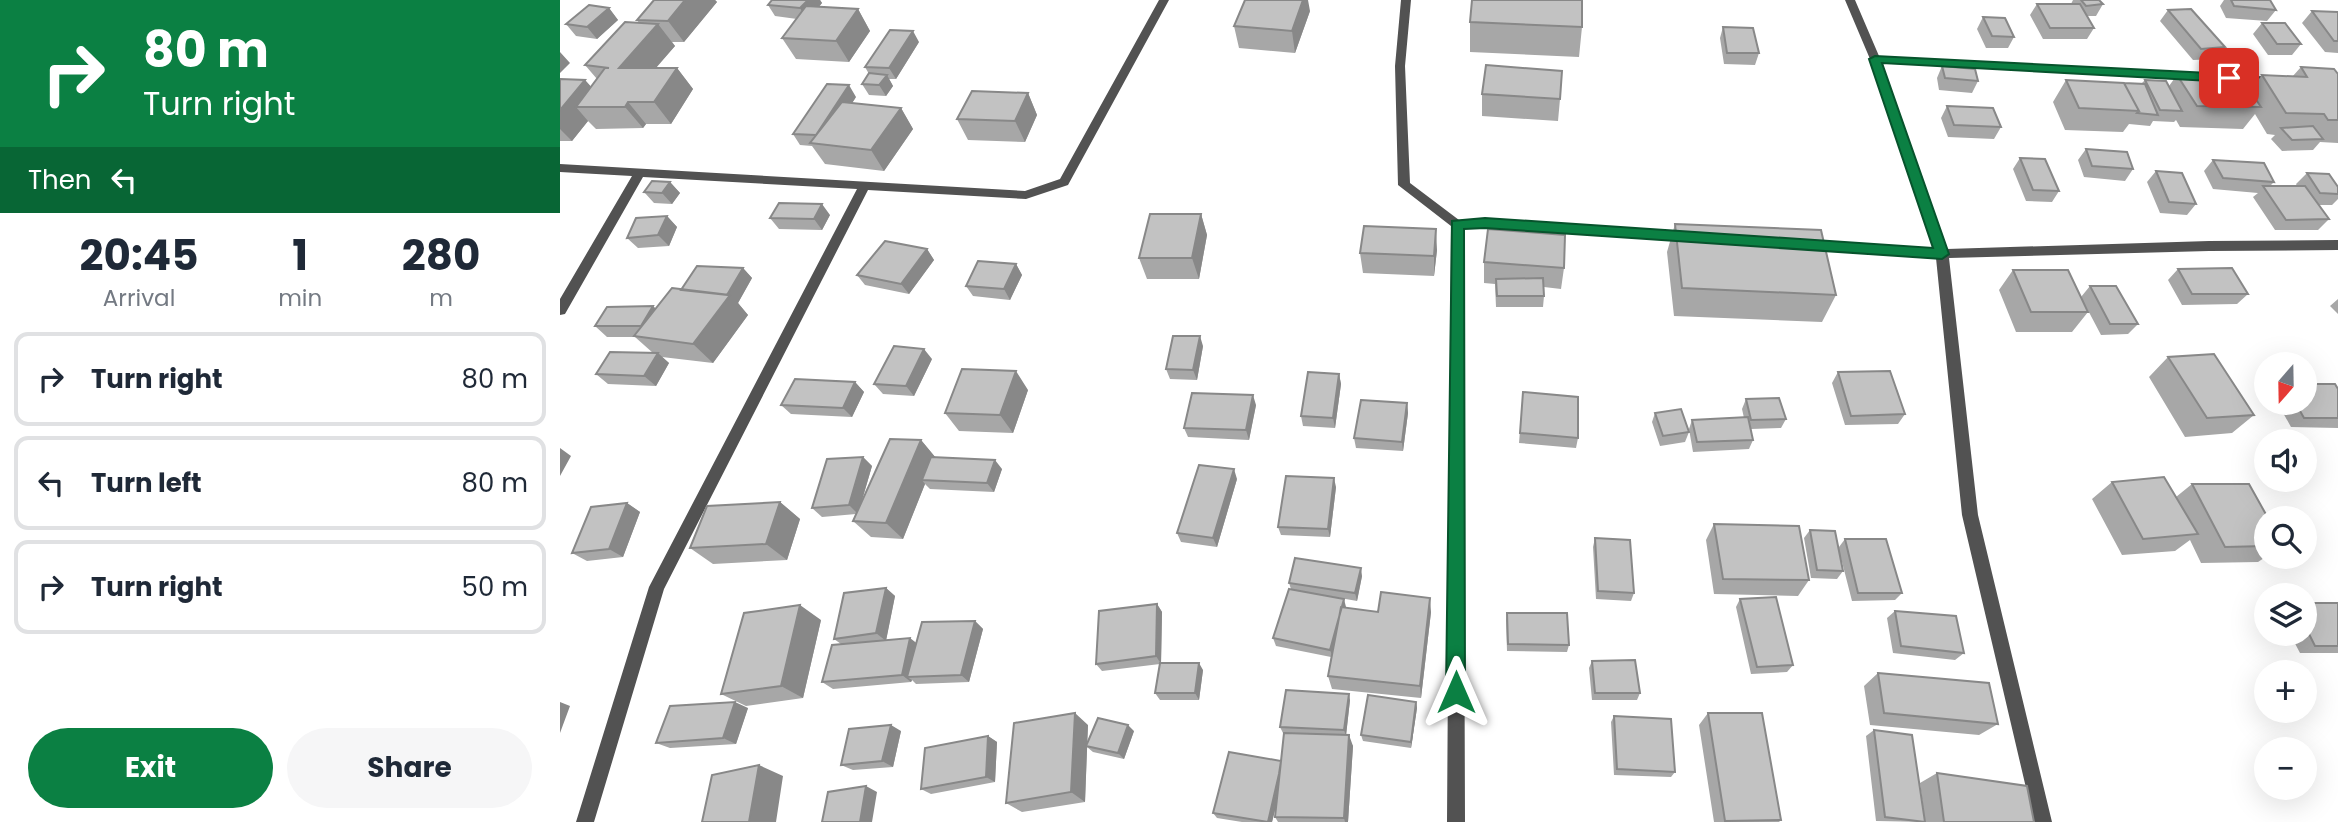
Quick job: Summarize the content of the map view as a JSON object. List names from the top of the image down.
{
  "north": "bottom",
  "page": {
    "turn": ["80 m", "Turn right"],
    "then": "Then",
    "eta": [
      "20:45",
      "Arrival",
      "1",
      "min",
      "280",
      "m"
    ],
    "list": [
      {
        "name": "Turn right",
        "value": "80 m"
      },
      {
        "name": "Turn left",
        "value": "80 m"
      },
      {
        "name": "Turn right",
        "value": "50 m"
      }
    ],
    "map_buttons": ["+", "−"],
    "buttons": ["Exit", "Share"]
  }
}
